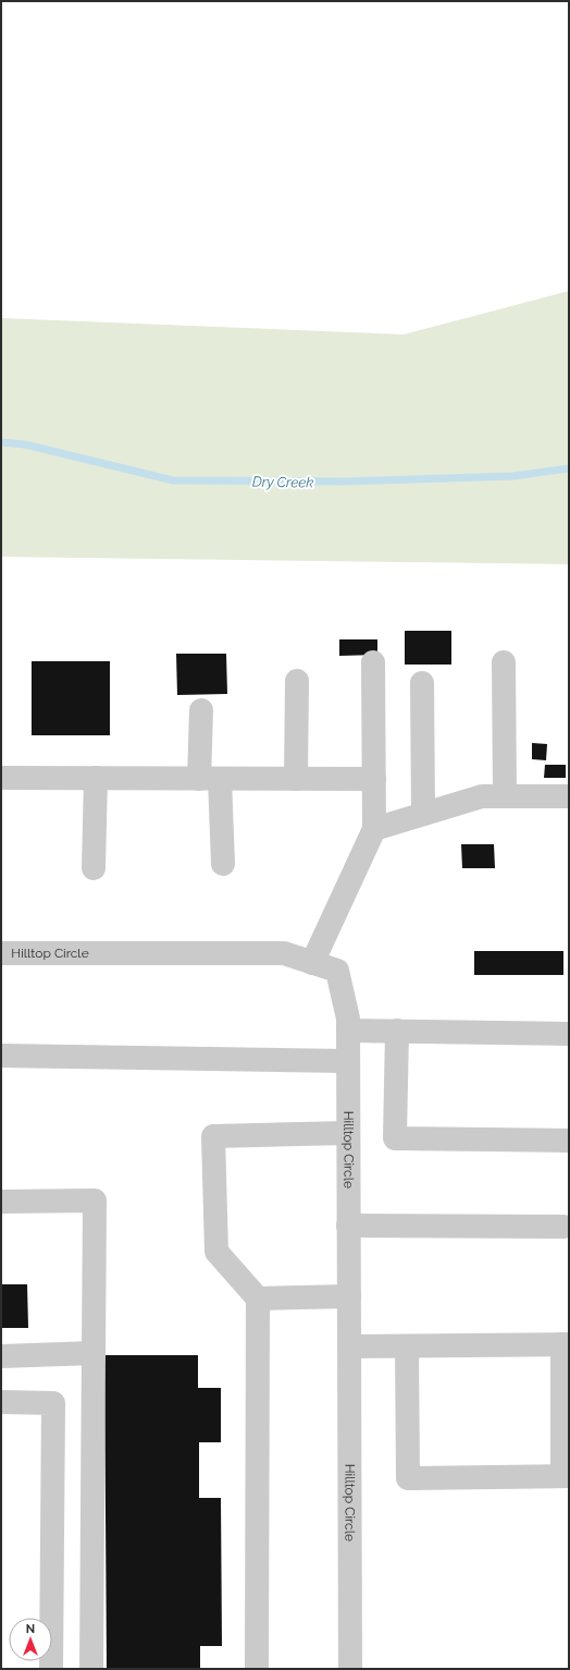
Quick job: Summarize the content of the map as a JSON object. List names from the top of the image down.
{
  "streets": {
    "street": ["Hilltop Circle"]
  },
  "water": ["Dry Creek"],
  "north": "top"
}
